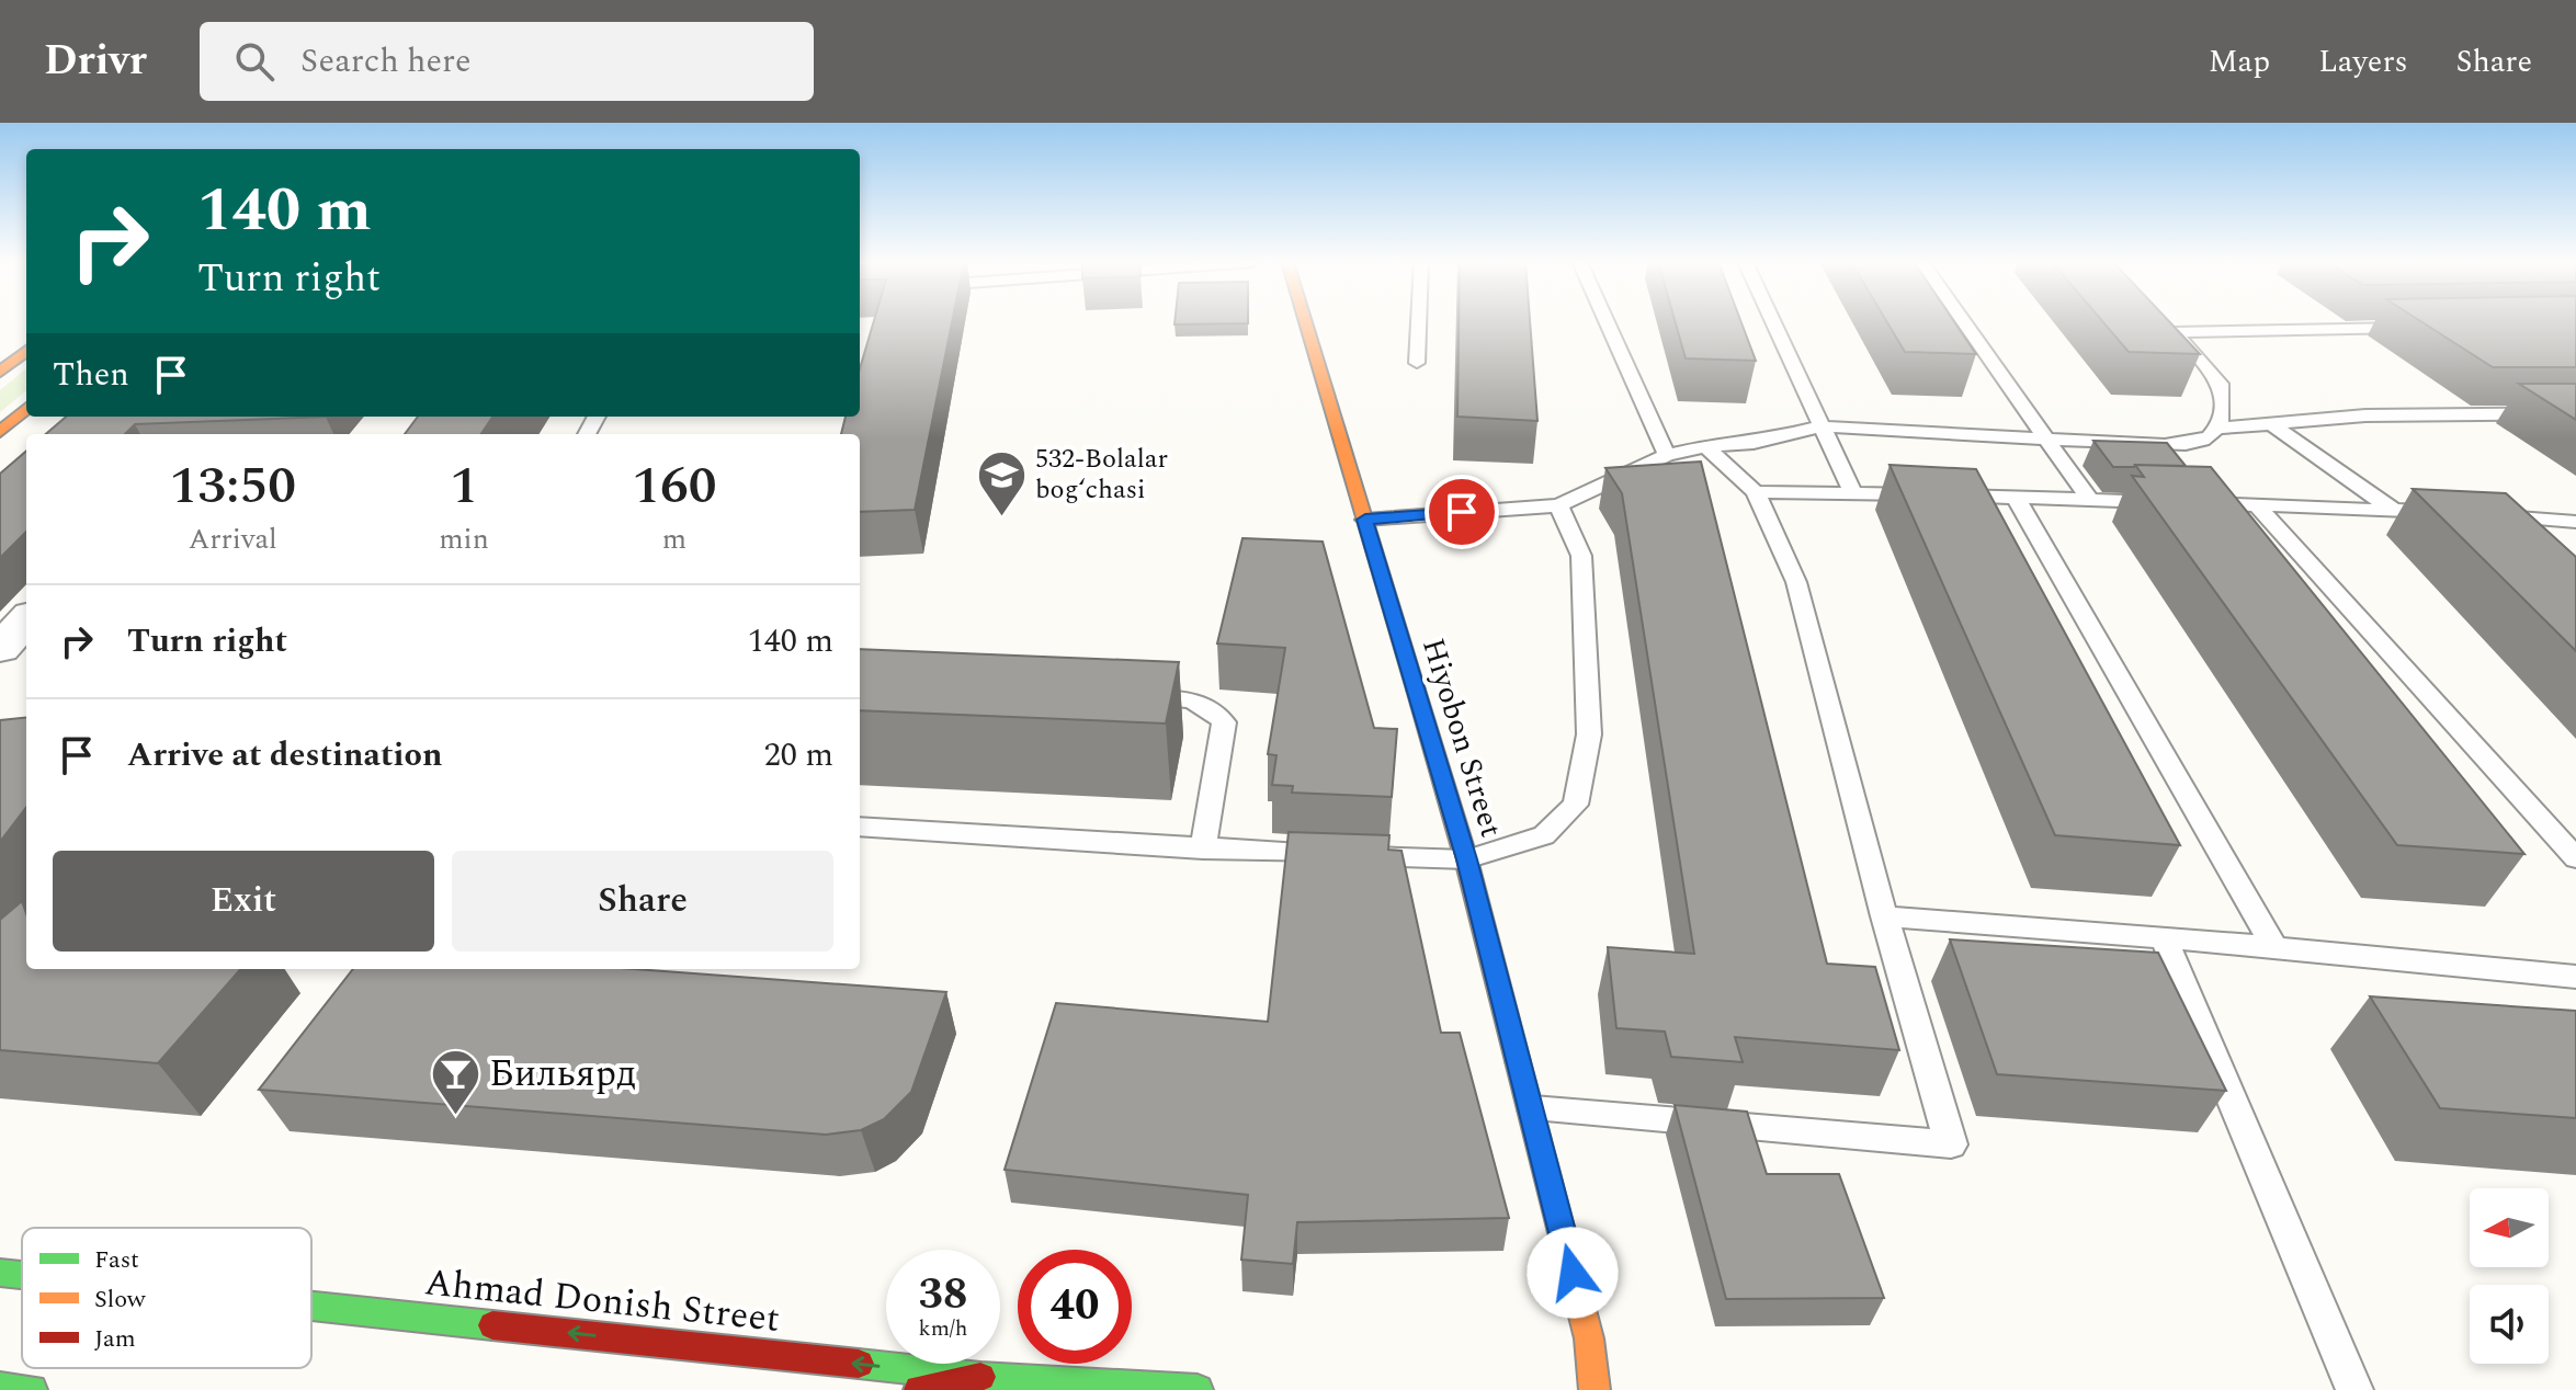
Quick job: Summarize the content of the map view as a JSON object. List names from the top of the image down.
{
  "streets": {
    "main road": ["Hiyobon Street", "Ahmad Donish Street"]
  },
  "one_way": ["Ahmad Donish Street"],
  "places": {
    "school or university": ["532-Bolalar bogʻchasi"],
    "bar": ["Бильярд"]
  },
  "legend": ["Fast", "Slow", "Jam"],
  "north": "left",
  "page": {
    "header": "Drivr",
    "search": "Search here",
    "nav": ["Map", "Layers", "Share"],
    "turn": ["140 m", "Turn right"],
    "then": "Then",
    "eta": [
      "13:50",
      "Arrival",
      "1",
      "min",
      "160",
      "m"
    ],
    "list": [
      {
        "name": "Turn right",
        "value": "140 m"
      },
      {
        "name": "Arrive at destination",
        "value": "20 m"
      }
    ],
    "buttons": ["Exit", "Share"],
    "speed": "38 km/h",
    "limit": "40"
  }
}
